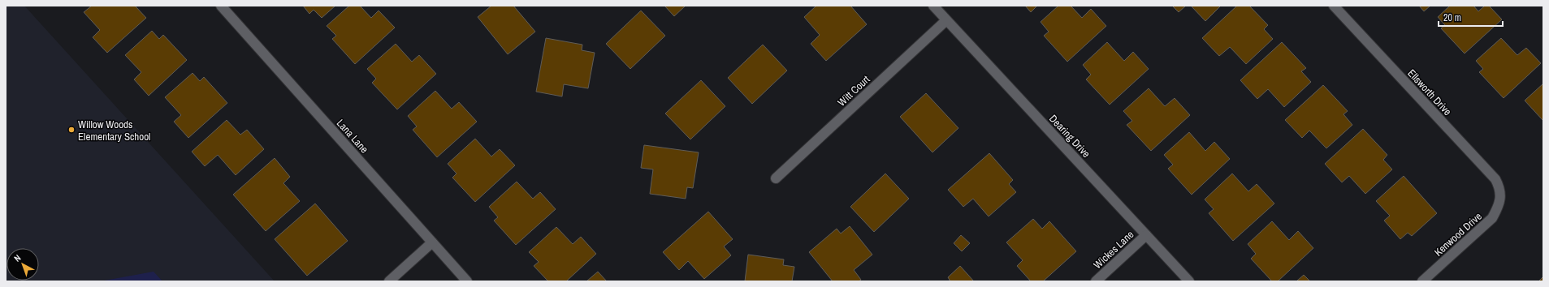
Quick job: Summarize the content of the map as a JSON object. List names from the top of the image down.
{
  "streets": {
    "street": [
      "Witt Court",
      "Ellsworth Drive",
      "Lana Lane",
      "Dearing Drive",
      "Kenwood Drive",
      "Wickes Lane"
    ]
  },
  "crossings": [
    ["Witt Court", "Dearing Drive"],
    ["Ellsworth Drive", "Kenwood Drive"],
    ["Dearing Drive", "Wickes Lane"]
  ],
  "places": ["Willow Woods Elementary School"],
  "scale_bar": "20 m",
  "north": "top left"
}
